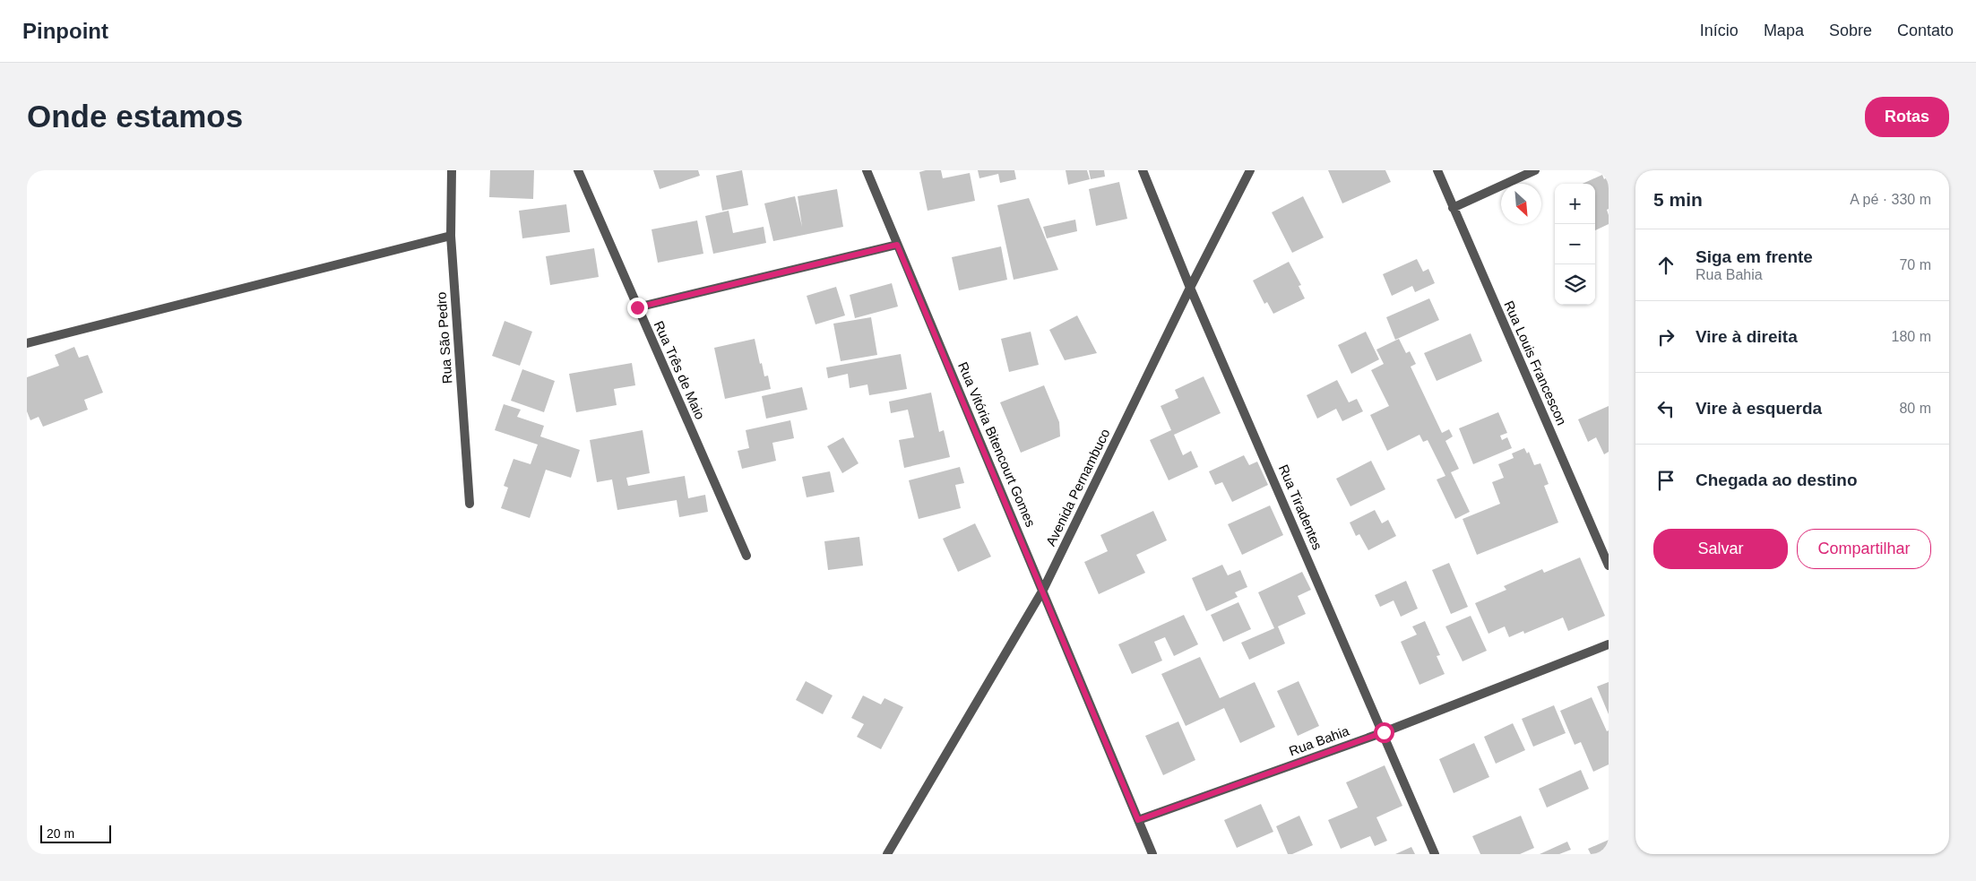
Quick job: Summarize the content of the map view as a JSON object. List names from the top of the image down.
{
  "streets": {
    "street": [
      "Rua São Pedro",
      "Rua Louis Francescon",
      "Rua Três de Maio",
      "Rua Vitória Bitencourt Gomes",
      "Avenida Pernambuco",
      "Rua Tiradentes",
      "Rua Bahia"
    ]
  },
  "crossings": [
    ["Rua Vitória Bitencourt Gomes", "Avenida Pernambuco"],
    ["Rua Vitória Bitencourt Gomes", "Rua Bahia"],
    ["Avenida Pernambuco", "Rua Tiradentes"],
    ["Rua Tiradentes", "Rua Bahia"]
  ],
  "scale_bar": "20 m",
  "north": "bottom right",
  "page": {
    "header": "Pinpoint",
    "nav": [
      "Início",
      "Mapa",
      "Sobre",
      "Contato"
    ],
    "buttons": [
      "Rotas",
      ["Salvar", "Compartilhar"]
    ],
    "title": "Onde estamos",
    "heading": ["5 min", "A pé · 330 m"],
    "map_buttons": ["+", "−"],
    "list": [
      ["Siga em frente", "Rua Bahia", "70 m"],
      ["Vire à direita", "180 m"],
      ["Vire à esquerda", "80 m"],
      "Chegada ao destino"
    ],
    "scale": "20 m"
  }
}
